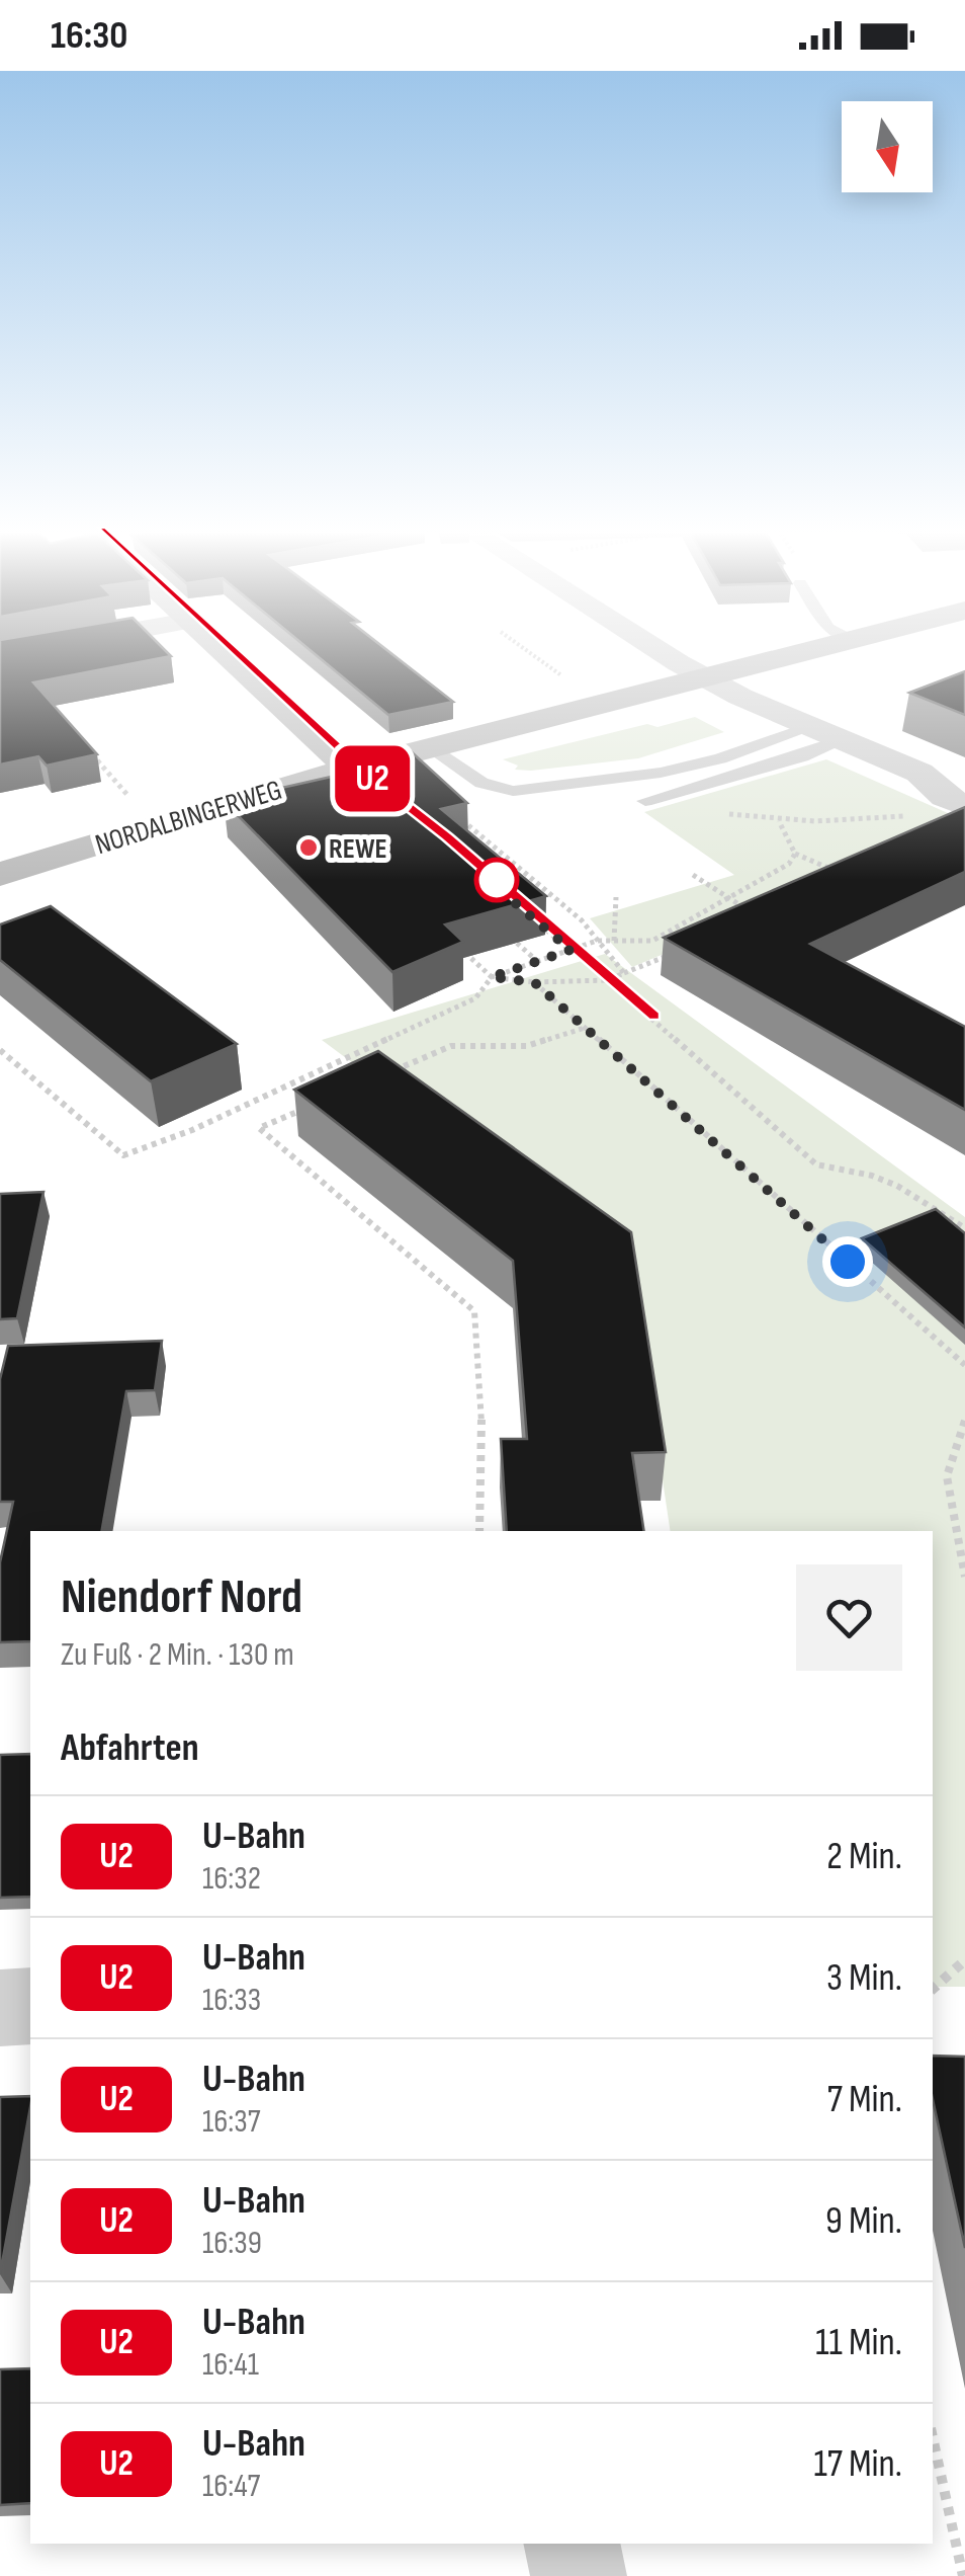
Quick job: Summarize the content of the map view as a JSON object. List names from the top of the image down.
{
  "streets": {
    "street": ["NORDALBINGERWEG"]
  },
  "places": ["REWE"],
  "lines": ["metro line U2"],
  "north": "bottom",
  "page": {
    "status": "16:30",
    "on_map": "U2",
    "heading": [
      ["Niendorf Nord", "Zu Fuß · 2 Min. · 130 m"],
      "Abfahrten"
    ],
    "list": [
      {
        "mark": "U2",
        "name": "U-Bahn",
        "note": "16:32",
        "value": "2 Min."
      },
      {
        "mark": "U2",
        "name": "U-Bahn",
        "note": "16:33",
        "value": "3 Min."
      },
      {
        "mark": "U2",
        "name": "U-Bahn",
        "note": "16:37",
        "value": "7 Min."
      },
      {
        "mark": "U2",
        "name": "U-Bahn",
        "note": "16:39",
        "value": "9 Min."
      },
      {
        "mark": "U2",
        "name": "U-Bahn",
        "note": "16:41",
        "value": "11 Min."
      },
      {
        "mark": "U2",
        "name": "U-Bahn",
        "note": "16:47",
        "value": "17 Min."
      }
    ]
  }
}
